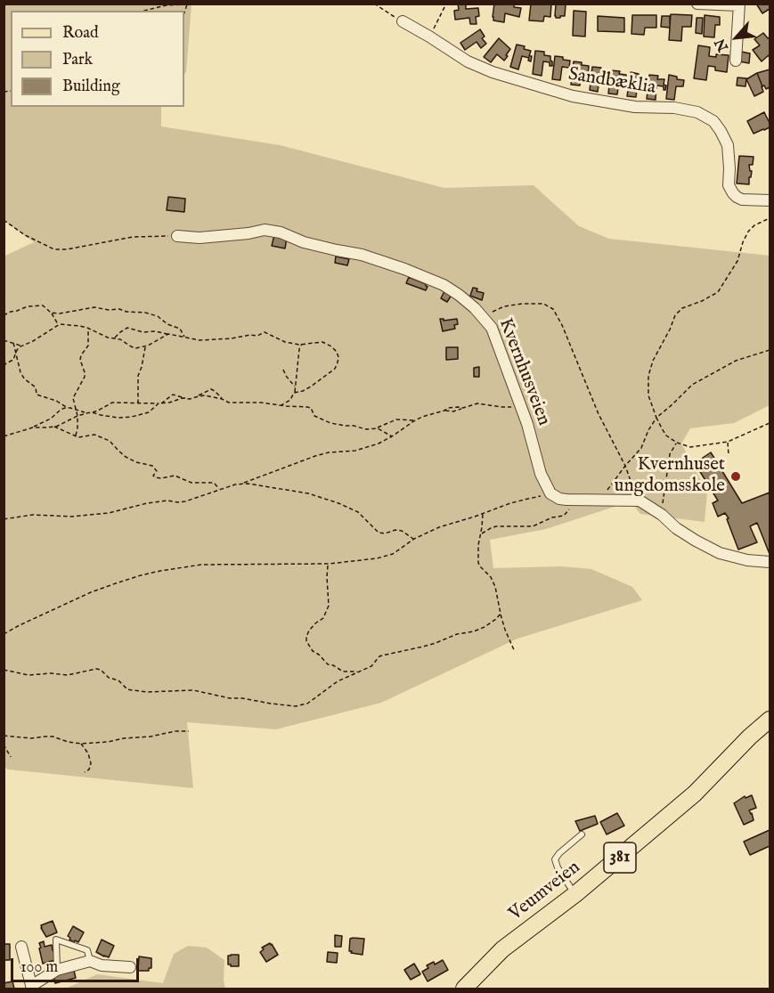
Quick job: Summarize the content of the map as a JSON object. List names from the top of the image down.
{
  "streets": {
    "main road": ["381", "Veumveien"],
    "street": ["Sandbæklia", "Kvernhusveien"]
  },
  "places": ["Kvernhuset ungdomsskole"],
  "legend": ["Road", "Park", "Building"],
  "scale_bar": "100 m",
  "north": "bottom left"
}
